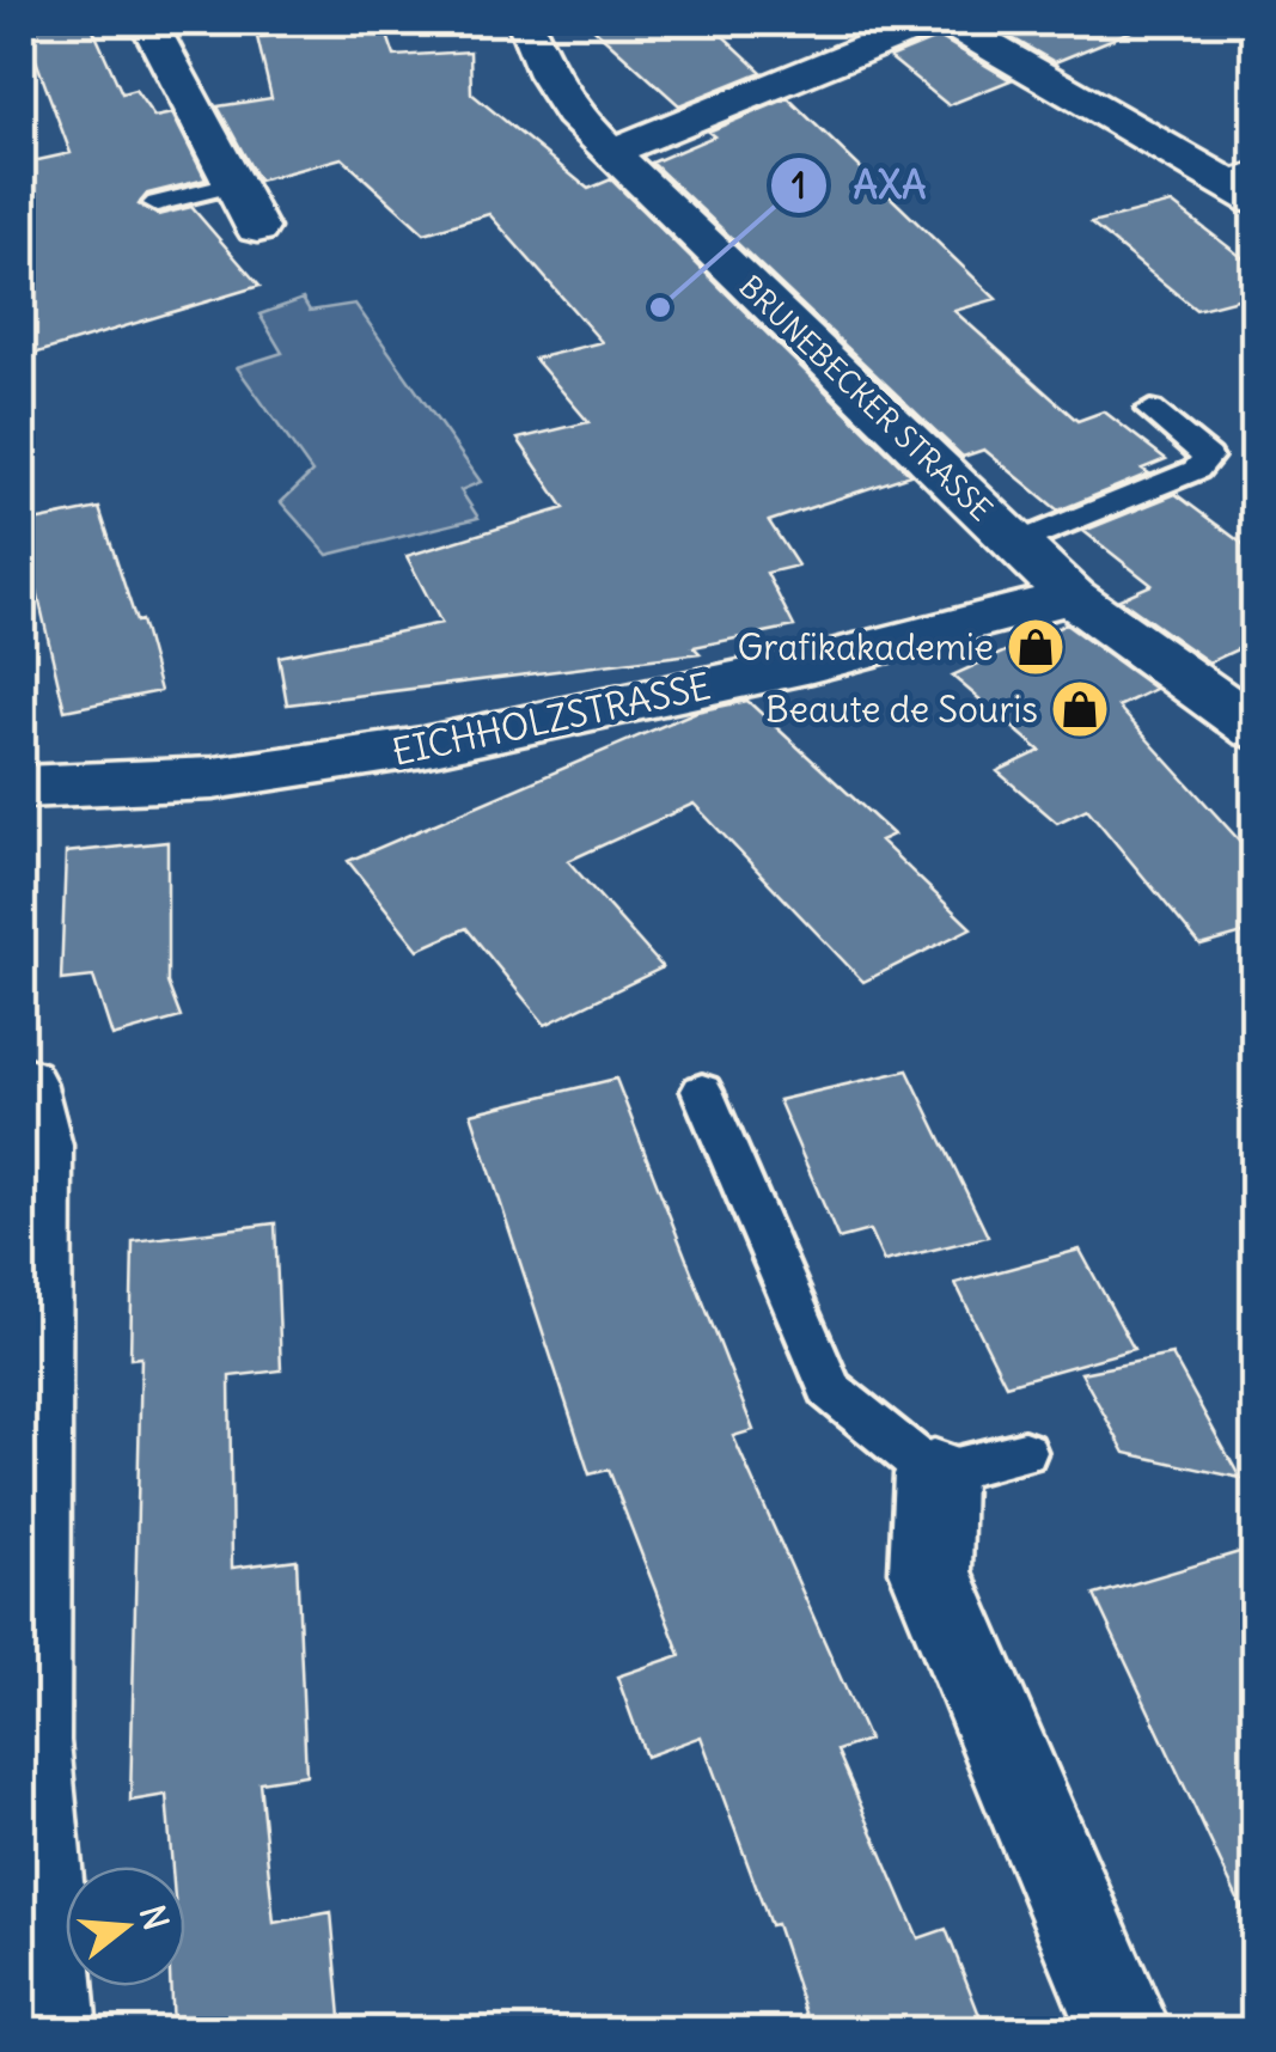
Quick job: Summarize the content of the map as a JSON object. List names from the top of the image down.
{
  "streets": {
    "street": ["BRUNEBECKER STRASSE", "EICHHOLZSTRASSE"]
  },
  "crossings": [
    ["BRUNEBECKER STRASSE", "EICHHOLZSTRASSE"]
  ],
  "places": {
    "other": ["AXA"],
    "shop": ["Grafikakademie", "Beaute de Souris"]
  },
  "north": "right"
}
